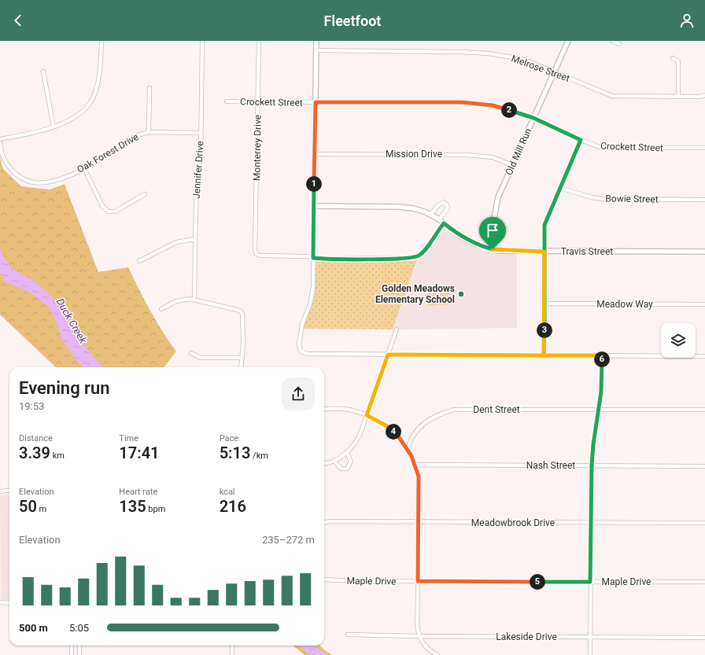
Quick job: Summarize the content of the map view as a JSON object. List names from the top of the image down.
{
  "streets": {
    "street": [
      "Melrose Street",
      "Crockett Street",
      "Monterrey Drive",
      "Old Mill Run",
      "Oak Forest Drive",
      "Mission Drive",
      "Jennifer Drive",
      "Bowie Street",
      "Travis Street",
      "Meadow Way",
      "Dent Street",
      "Nash Street",
      "Meadowbrook Drive",
      "Maple Drive",
      "Lakeside Drive"
    ]
  },
  "crossings": [
    ["Melrose Street", "Old Mill Run"],
    ["Crockett Street", "Monterrey Drive"],
    ["Crockett Street", "Old Mill Run"],
    ["Old Mill Run", "Mission Drive"],
    ["Old Mill Run", "Travis Street"],
    ["Oak Forest Drive", "Jennifer Drive"]
  ],
  "water": ["Duck Creek"],
  "places": ["Golden Meadows Elementary School"],
  "page": {
    "header": "Fleetfoot",
    "pins": [
      "2",
      "1",
      "3",
      "6",
      "4",
      "5"
    ],
    "heading": ["Evening run", "19:53"],
    "stats": [
      ["Distance", "3.39 km"],
      ["Time", "17:41"],
      ["Pace", "5:13 /km"],
      ["Elevation", "50 m"],
      ["Heart rate", "135 bpm"],
      ["kcal", "216"]
    ],
    "chart": ["Elevation", "235–272 m"],
    "list": [
      {
        "name": "500 m",
        "note": "5:05"
      }
    ]
  }
}
